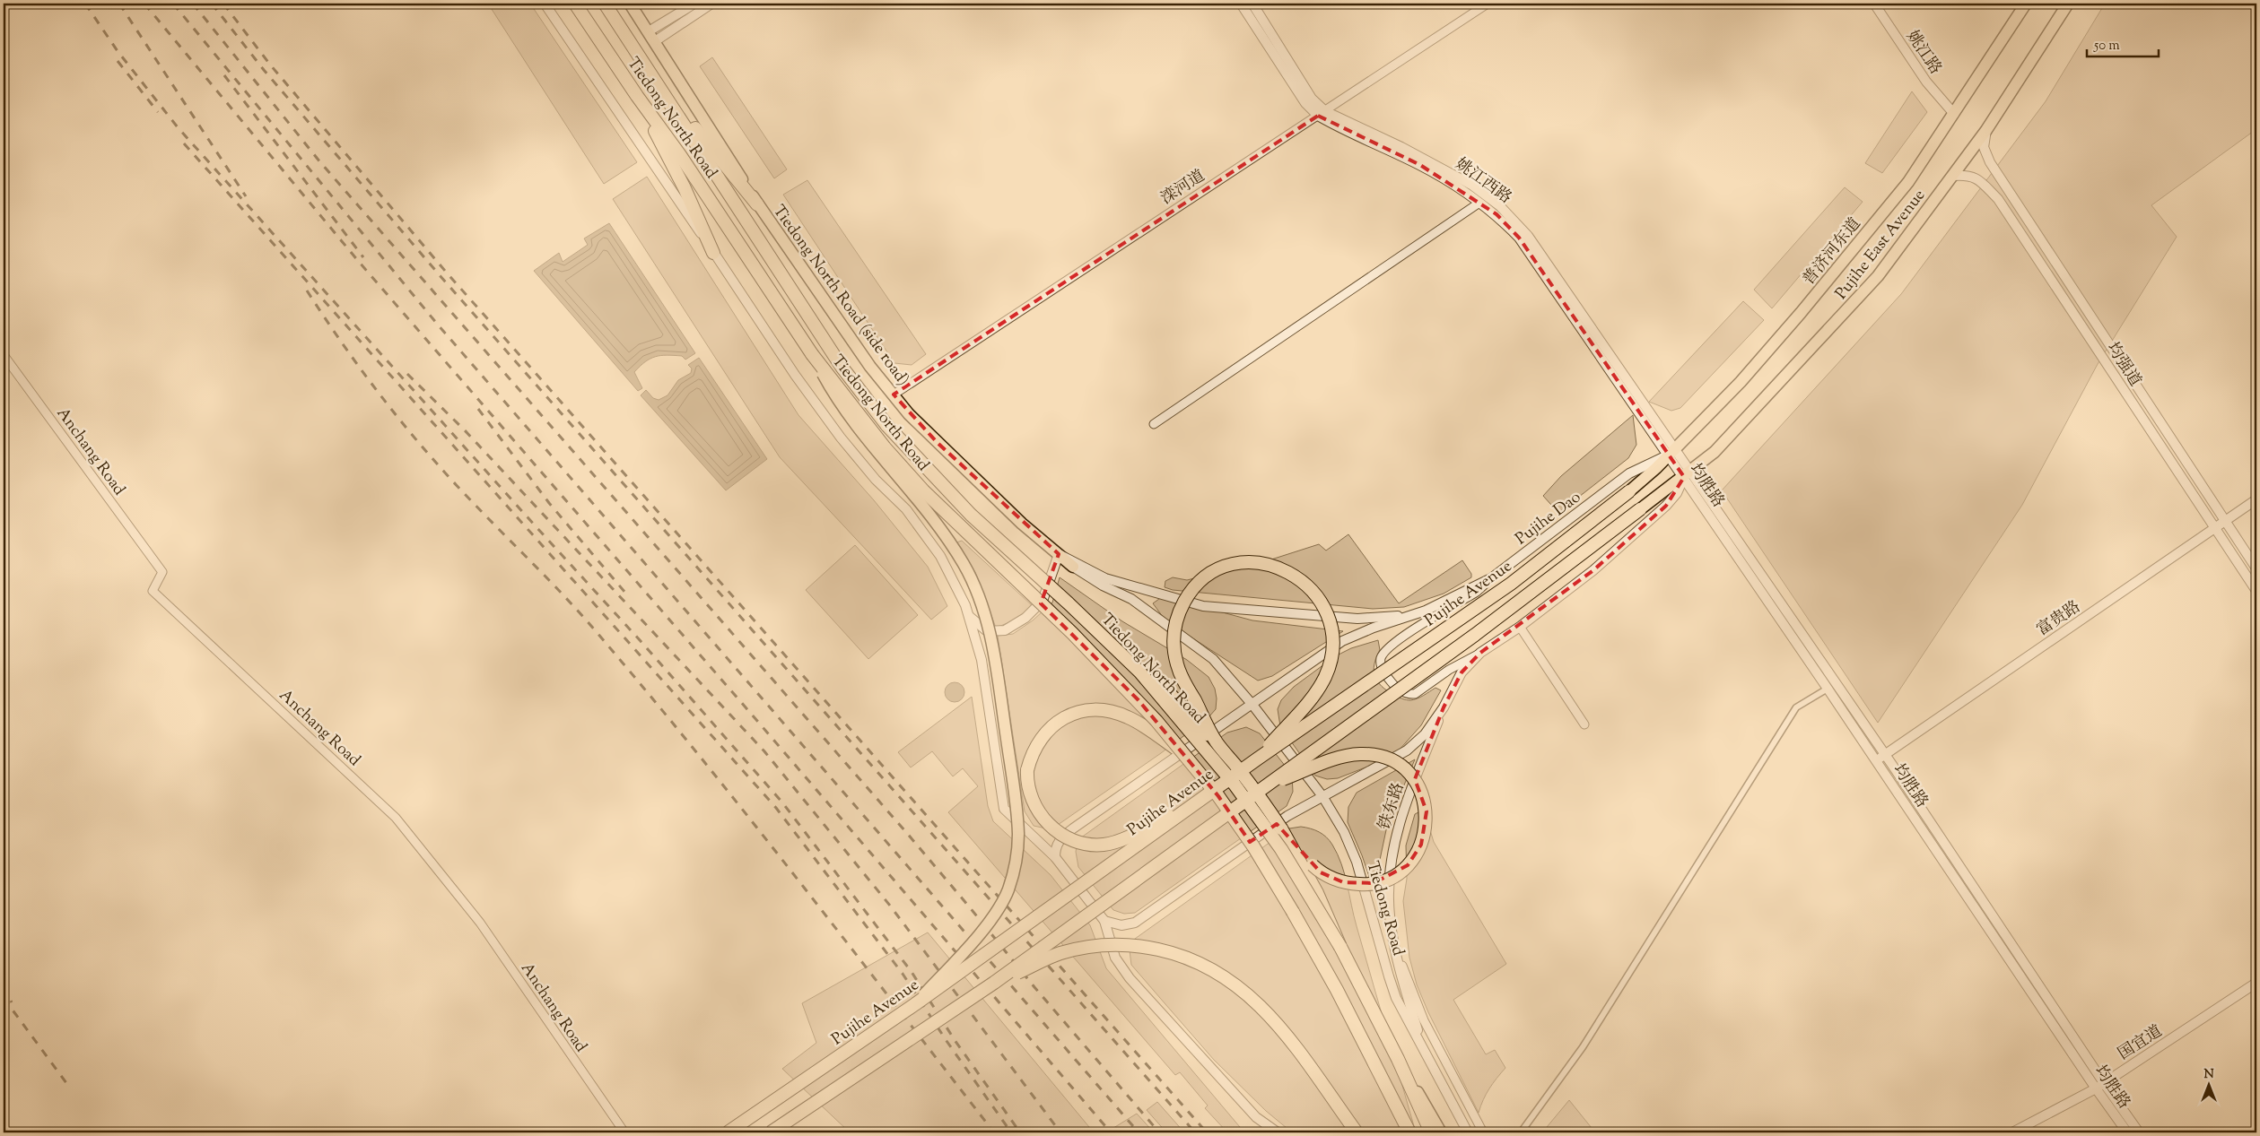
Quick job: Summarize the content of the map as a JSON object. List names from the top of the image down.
{
  "streets": {
    "highway": ["Tiedong North Road", "Pujihe Avenue"],
    "main road": ["Pujihe East Avenue", "普济河东道", "Tiedong North Road (side road)"],
    "street": [
      "姚江路",
      "姚江西路",
      "滦河道",
      "均强道",
      "Anchang Road",
      "均胜路",
      "Pujihe Dao",
      "富贵路",
      "铁东路",
      "Tiedong Road",
      "国宜道"
    ]
  },
  "crossings": [
    ["姚江路", "普济河东道"],
    ["Tiedong North Road", "Tiedong North Road (side road)"],
    ["Tiedong North Road", "Pujihe Avenue"],
    ["Tiedong North Road", "Tiedong Road"],
    ["姚江西路", "滦河道"],
    ["姚江西路", "普济河东道"],
    ["姚江西路", "均胜路"],
    ["姚江西路", "Pujihe Dao"],
    ["滦河道", "Tiedong North Road (side road)"],
    ["Pujihe East Avenue", "均强道"],
    ["Pujihe East Avenue", "均胜路"],
    ["普济河东道", "均胜路"],
    ["普济河东道", "Pujihe Dao"],
    ["普济河东道", "Pujihe Avenue"],
    ["均强道", "富贵路"],
    ["均胜路", "Pujihe Dao"],
    ["均胜路", "富贵路"],
    ["均胜路", "国宜道"],
    ["Pujihe Dao", "Pujihe Avenue"],
    ["Pujihe Avenue", "Tiedong Road"],
    ["铁东路", "Tiedong Road"]
  ],
  "scale_bar": "50 m",
  "north": "top"
}
